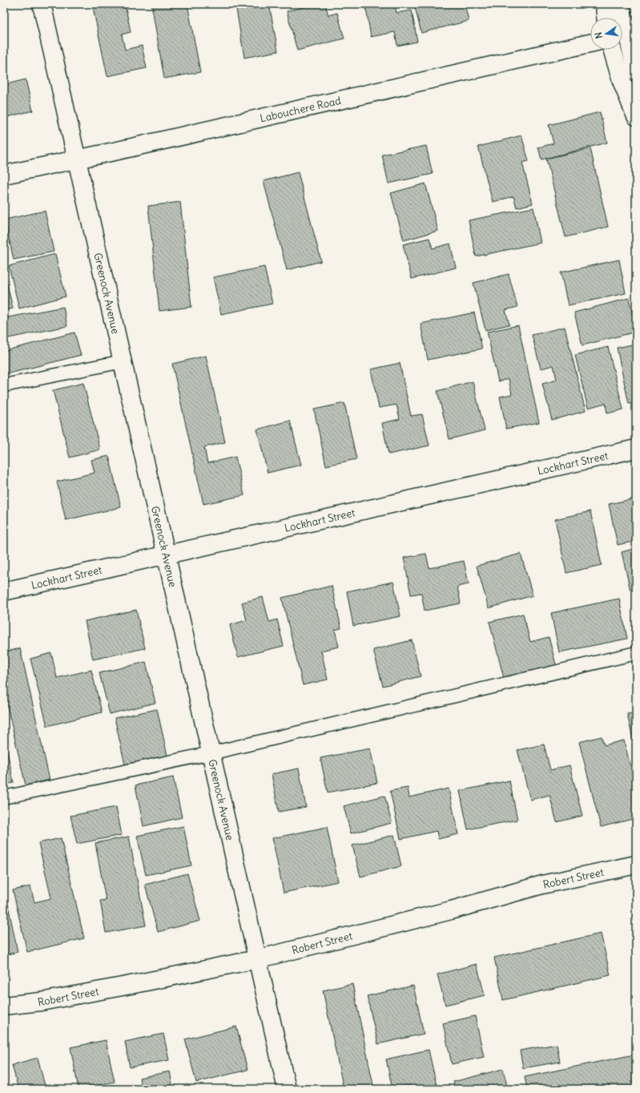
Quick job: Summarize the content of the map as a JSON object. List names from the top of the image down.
{
  "streets": {
    "street": [
      "Labouchere Road",
      "Greenock Avenue",
      "Lockhart Street",
      "Robert Street"
    ]
  },
  "crossings": [
    ["Labouchere Road", "Greenock Avenue"],
    ["Greenock Avenue", "Lockhart Street"],
    ["Greenock Avenue", "Robert Street"]
  ],
  "north": "left"
}
